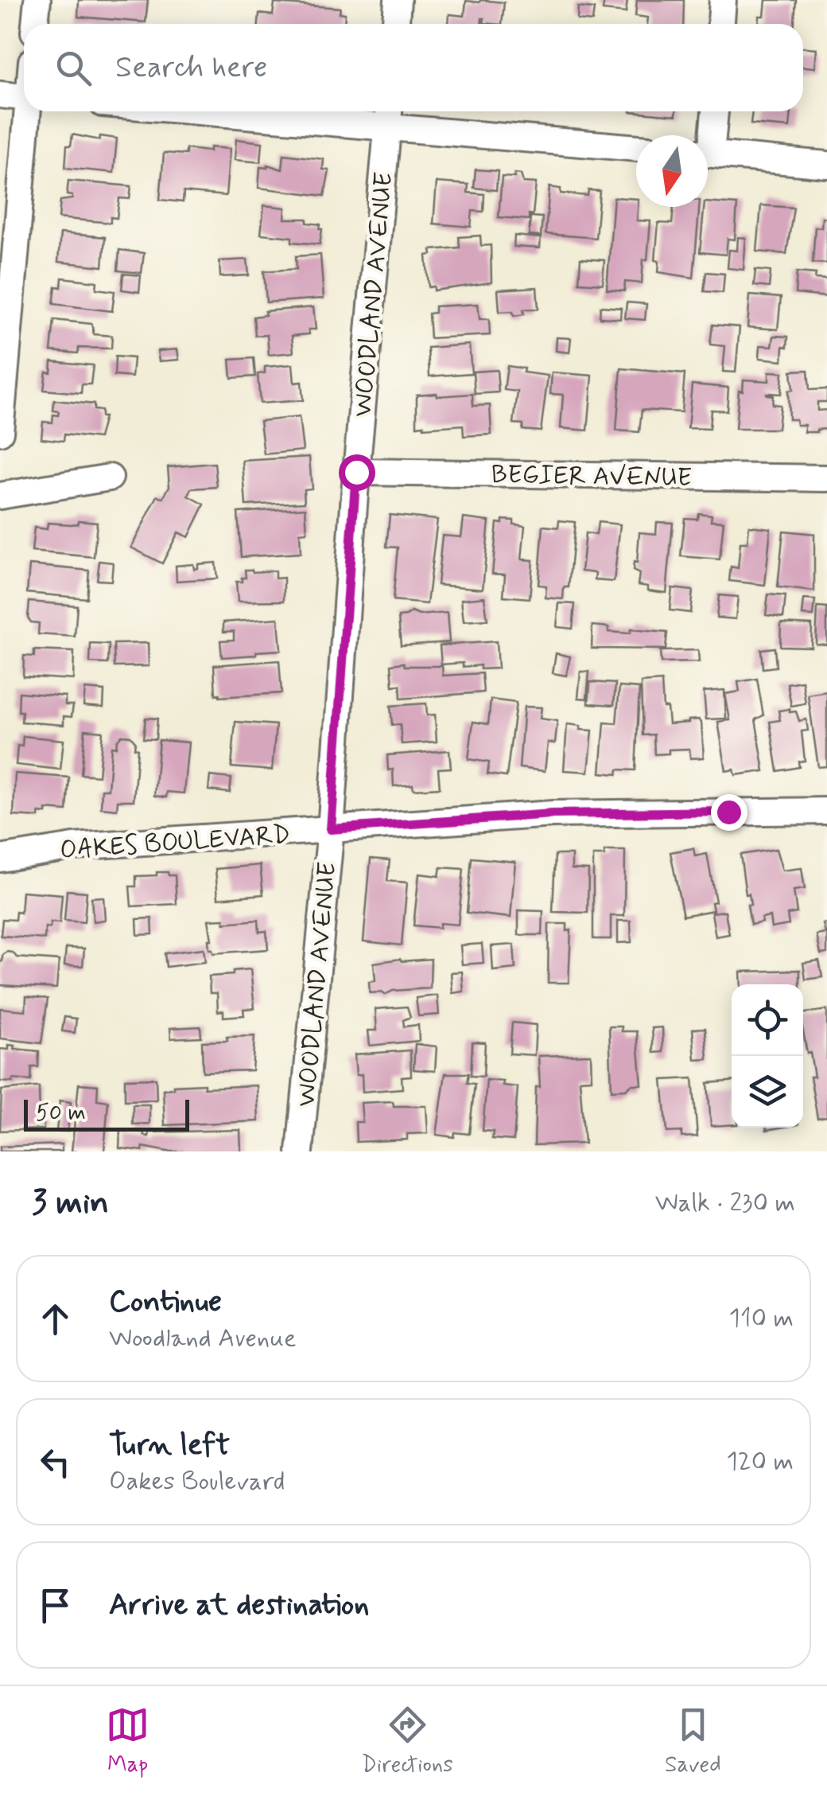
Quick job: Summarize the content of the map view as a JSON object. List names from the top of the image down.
{
  "streets": {
    "street": ["WOODLAND AVENUE", "BEGIER AVENUE", "OAKES BOULEVARD"]
  },
  "crossings": [
    ["WOODLAND AVENUE", "BEGIER AVENUE"],
    ["WOODLAND AVENUE", "OAKES BOULEVARD"]
  ],
  "scale_bar": "50 m",
  "north": "bottom",
  "page": {
    "search": "Search here",
    "scale": "50 m",
    "heading": ["3 min", "Walk · 230 m"],
    "list": [
      ["Continue", "Woodland Avenue", "110 m"],
      ["Turn left", "Oakes Boulevard", "120 m"],
      "Arrive at destination"
    ],
    "nav": ["Map", "Directions", "Saved"]
  }
}
